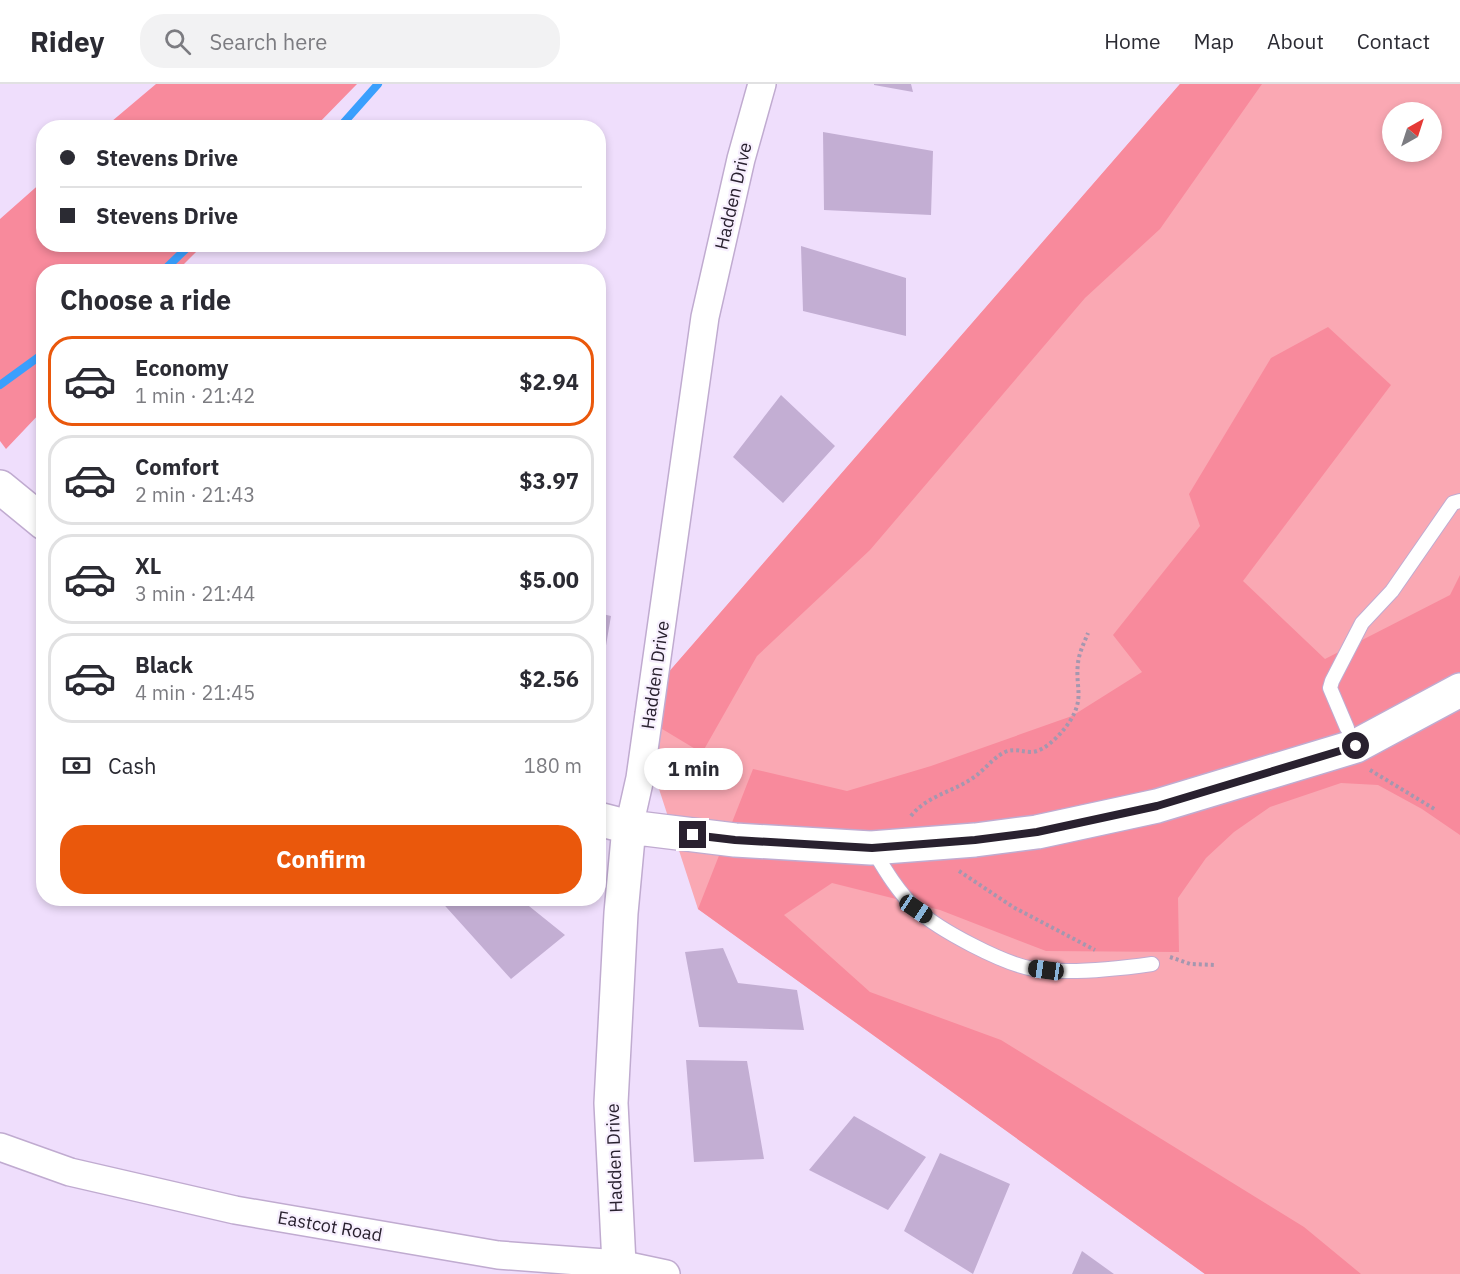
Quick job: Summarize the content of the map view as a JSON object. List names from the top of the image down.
{
  "streets": {
    "street": ["Hadden Drive", "Eastcot Road"]
  },
  "crossings": [
    ["Hadden Drive", "Eastcot Road"]
  ],
  "north": "top right",
  "page": {
    "header": "Ridey",
    "search": "Search here",
    "nav": [
      "Home",
      "Map",
      "About",
      "Contact"
    ],
    "banner": ["Stevens Drive", "Stevens Drive"],
    "heading": "Choose a ride",
    "list": [
      {
        "name": "Economy",
        "note": "1 min · 21:42",
        "value": "$2.94"
      },
      {
        "name": "Comfort",
        "note": "2 min · 21:43",
        "value": "$3.97"
      },
      {
        "name": "XL",
        "note": "3 min · 21:44",
        "value": "$5.00"
      },
      {
        "name": "Black",
        "note": "4 min · 21:45",
        "value": "$2.56"
      }
    ],
    "pay": ["Cash", "180 m"],
    "bubble": "1 min",
    "buttons": "Confirm"
  }
}
